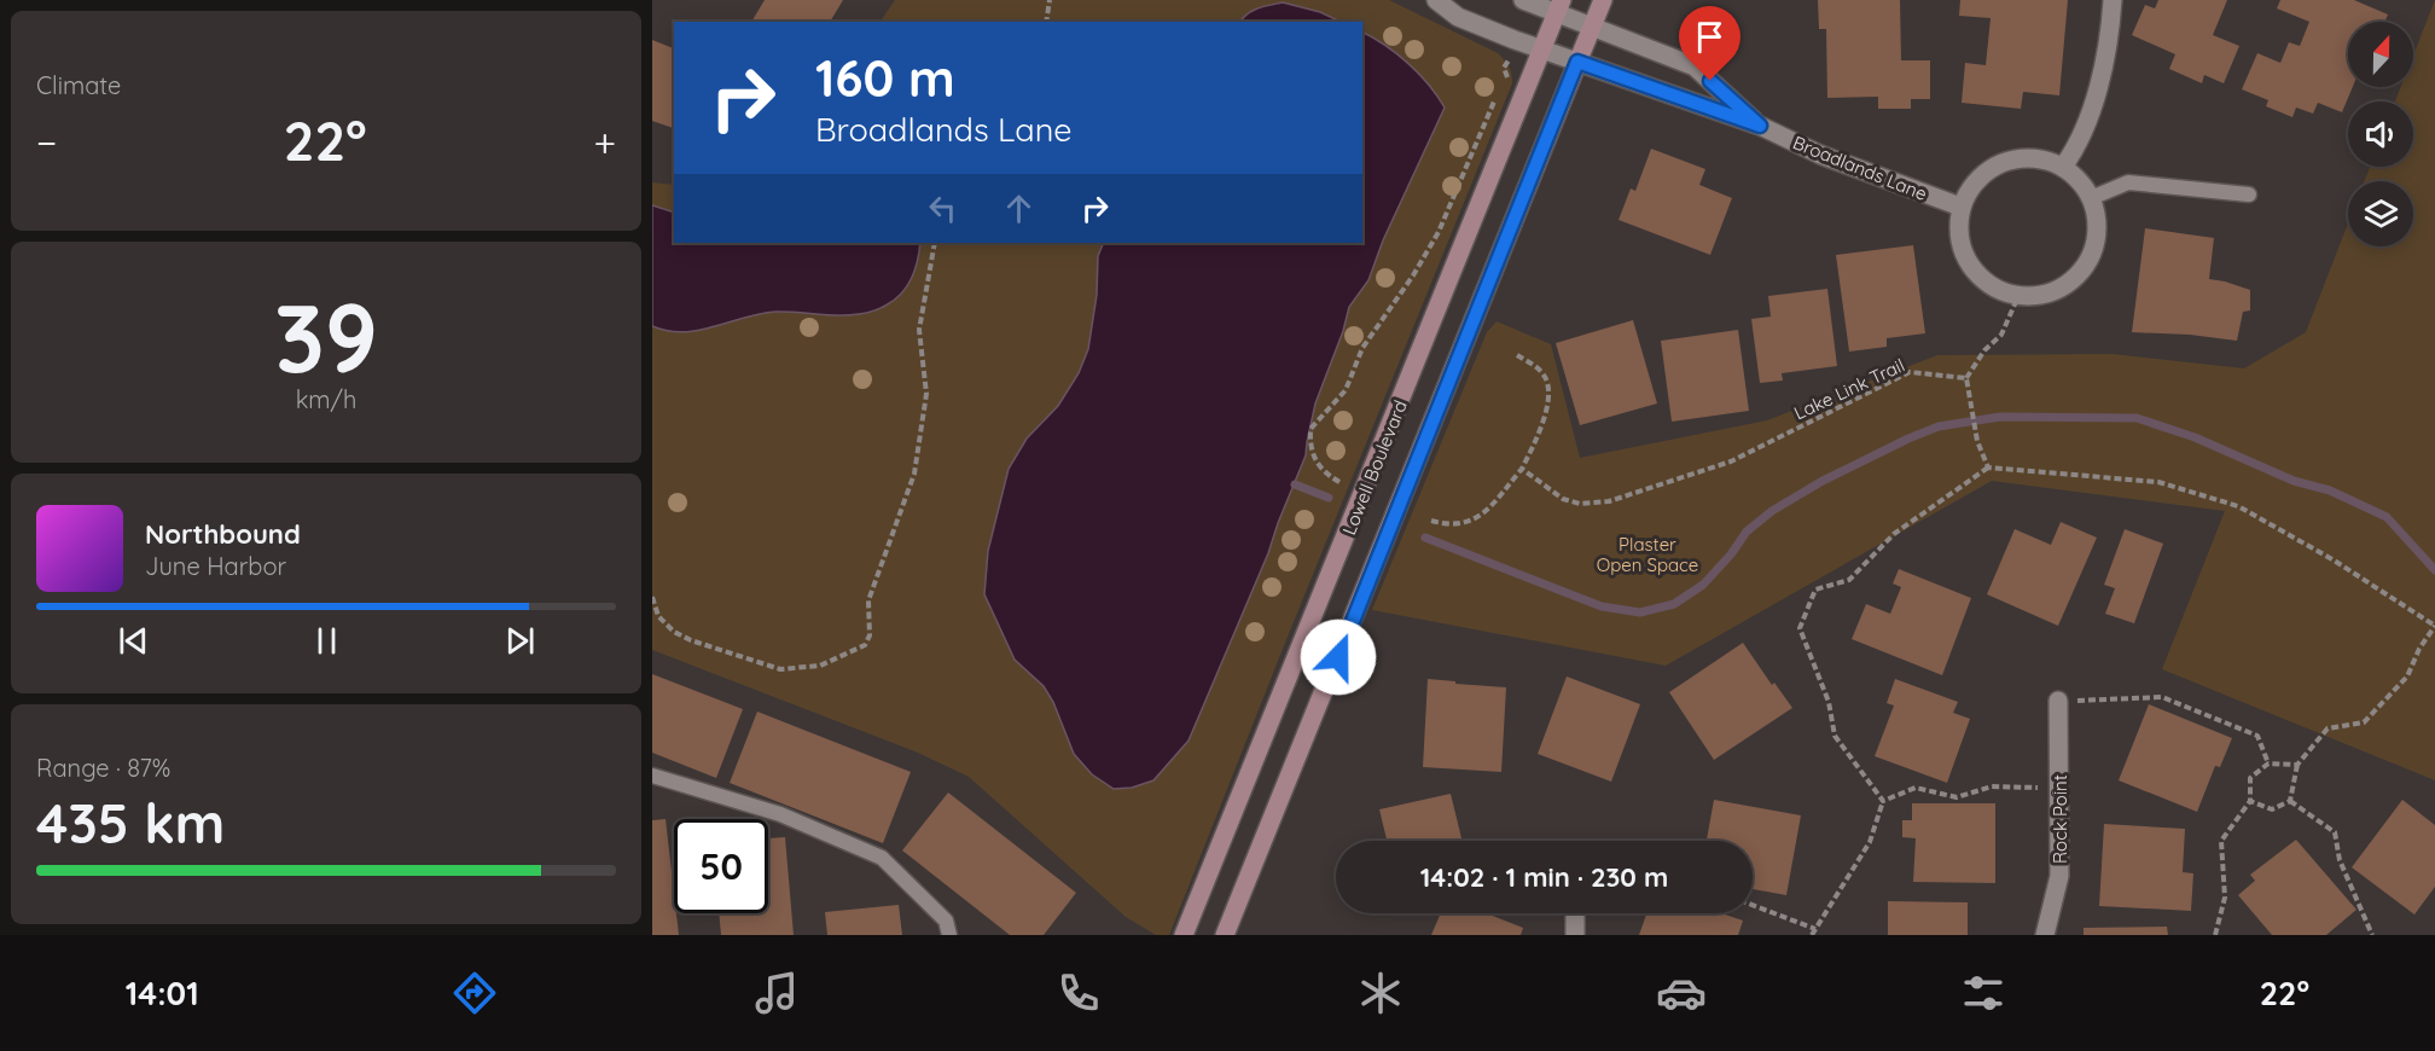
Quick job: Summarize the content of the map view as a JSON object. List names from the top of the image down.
{
  "streets": {
    "main road": ["Lowell Boulevard"],
    "street": ["Broadlands Lane", "Rock Point"],
    "path": ["Lake Link Trail"]
  },
  "crossings": [
    ["Broadlands Lane", "Lowell Boulevard"]
  ],
  "parks": ["Plaster Open Space"],
  "north": "top",
  "page": {
    "tile": [
      "Climate",
      ["39", "km/h"],
      ["Range · 87%", "435 km"]
    ],
    "turn": ["160 m", "Broadlands Lane"],
    "heat": ["−", "22°", "+"],
    "song": ["Northbound", "June Harbor"],
    "limit": "50",
    "trip": "14:02 · 1 min · 230 m",
    "tabs": ["14:01", "22°"]
  }
}
